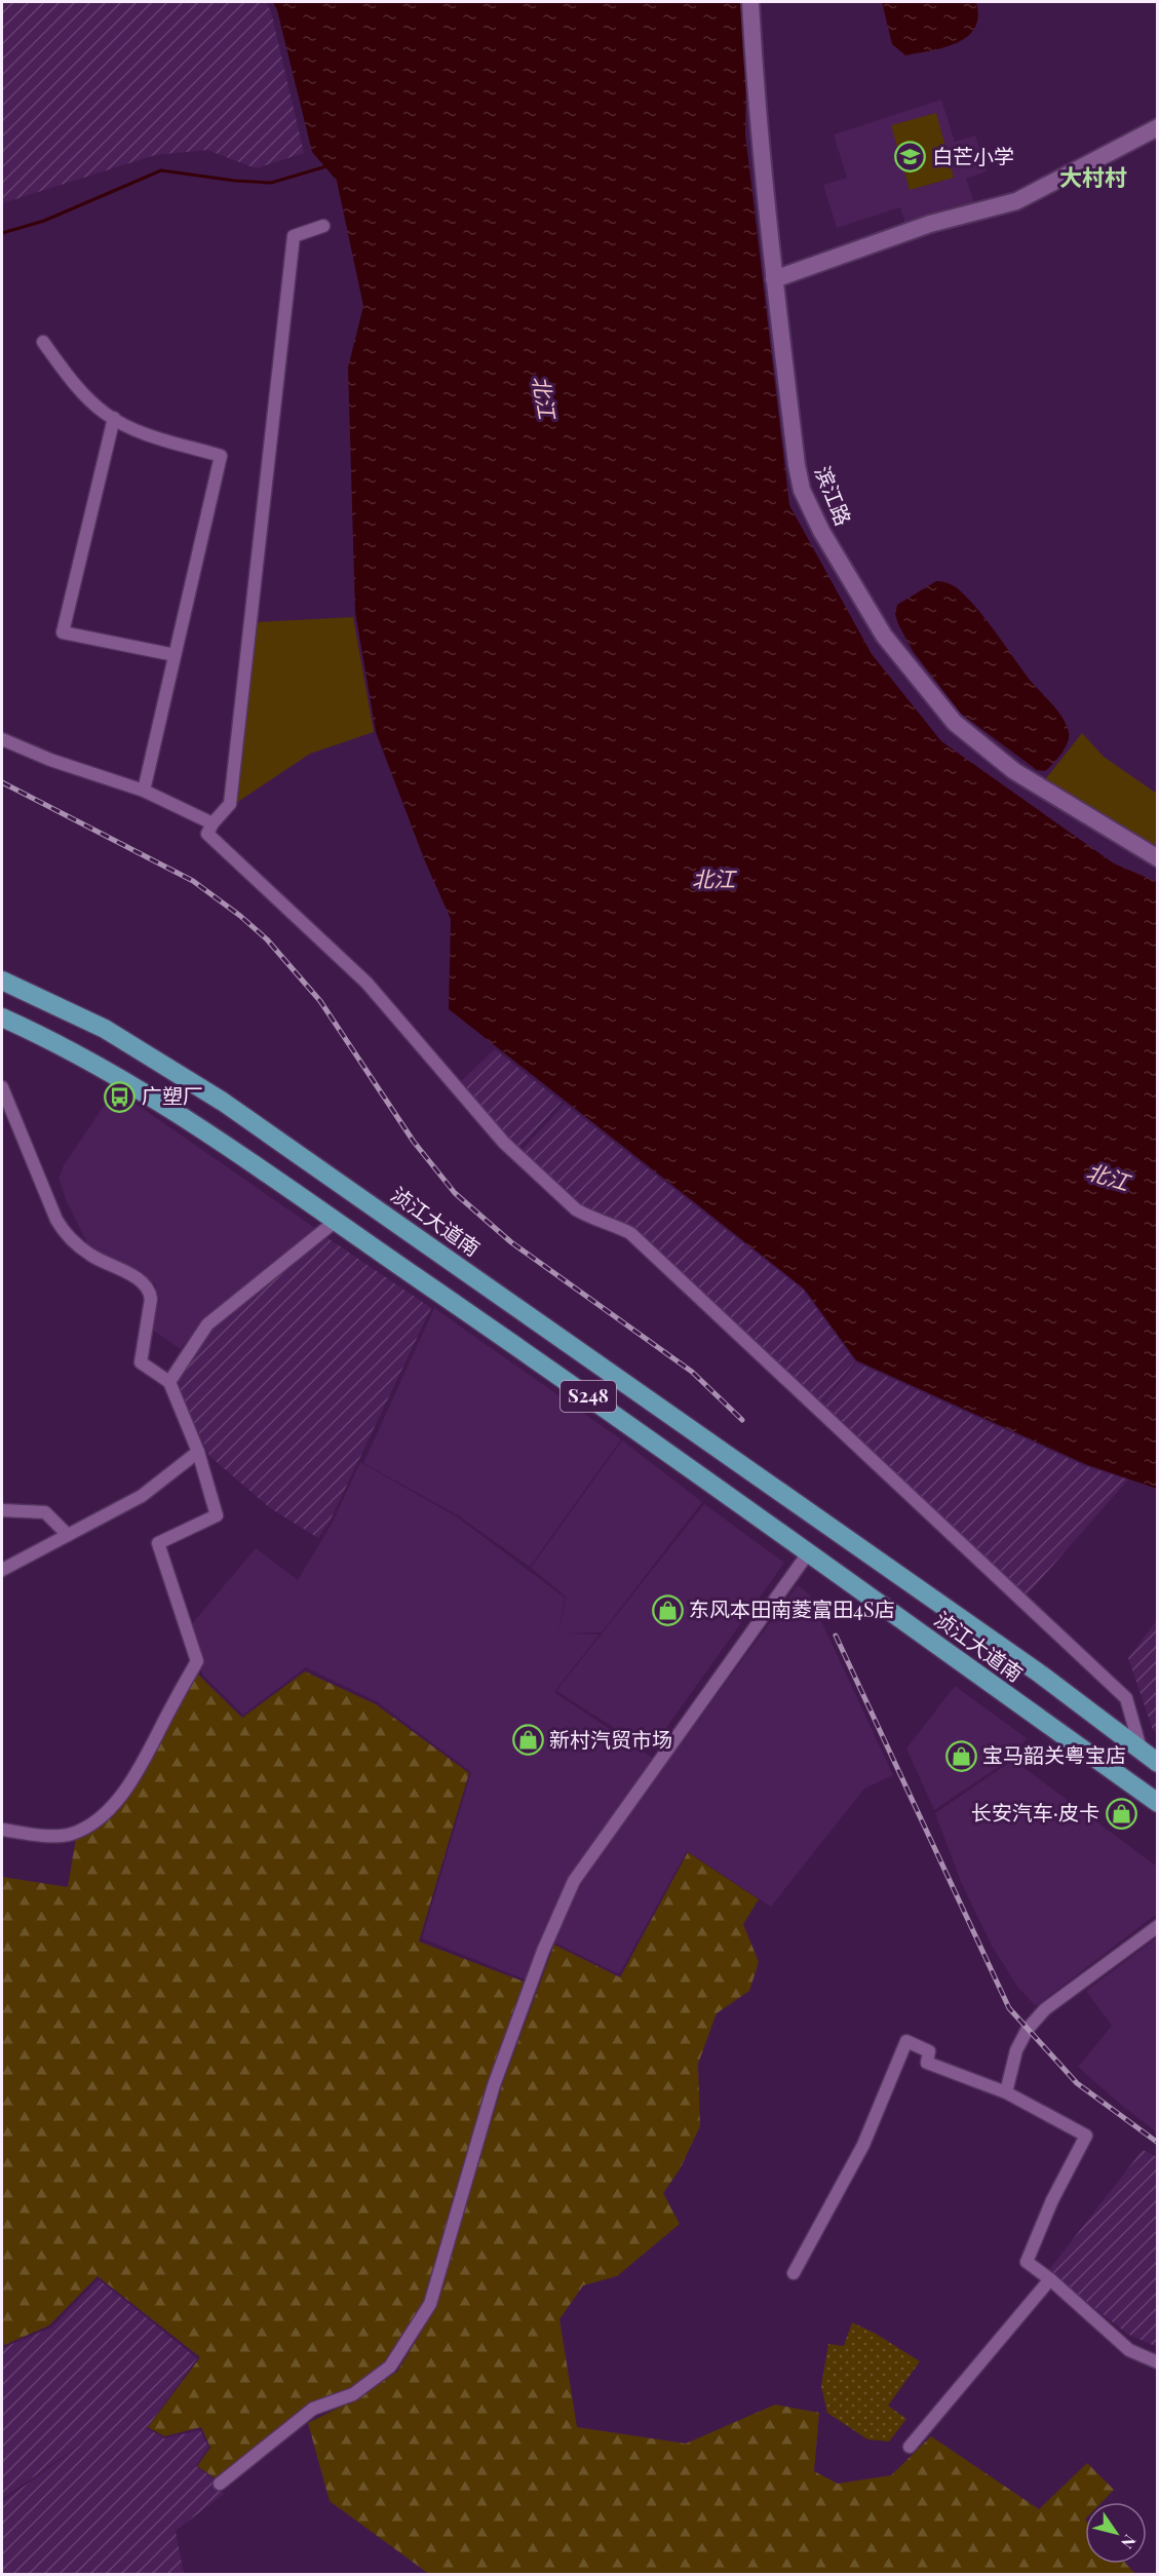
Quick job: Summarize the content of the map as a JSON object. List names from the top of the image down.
{
  "streets": {
    "main road": ["浈江大道南", "S248"],
    "street": ["滨江路"]
  },
  "districts": ["大村村"],
  "water": ["北江"],
  "places": {
    "school or university": ["白芒小学"],
    "bus stop": ["广塑厂"],
    "shop": [
      "东风本田南菱富田4S店",
      "新村汽贸市场",
      "宝马韶关粤宝店",
      "长安汽车·皮卡"
    ]
  },
  "north": "bottom right"
}
